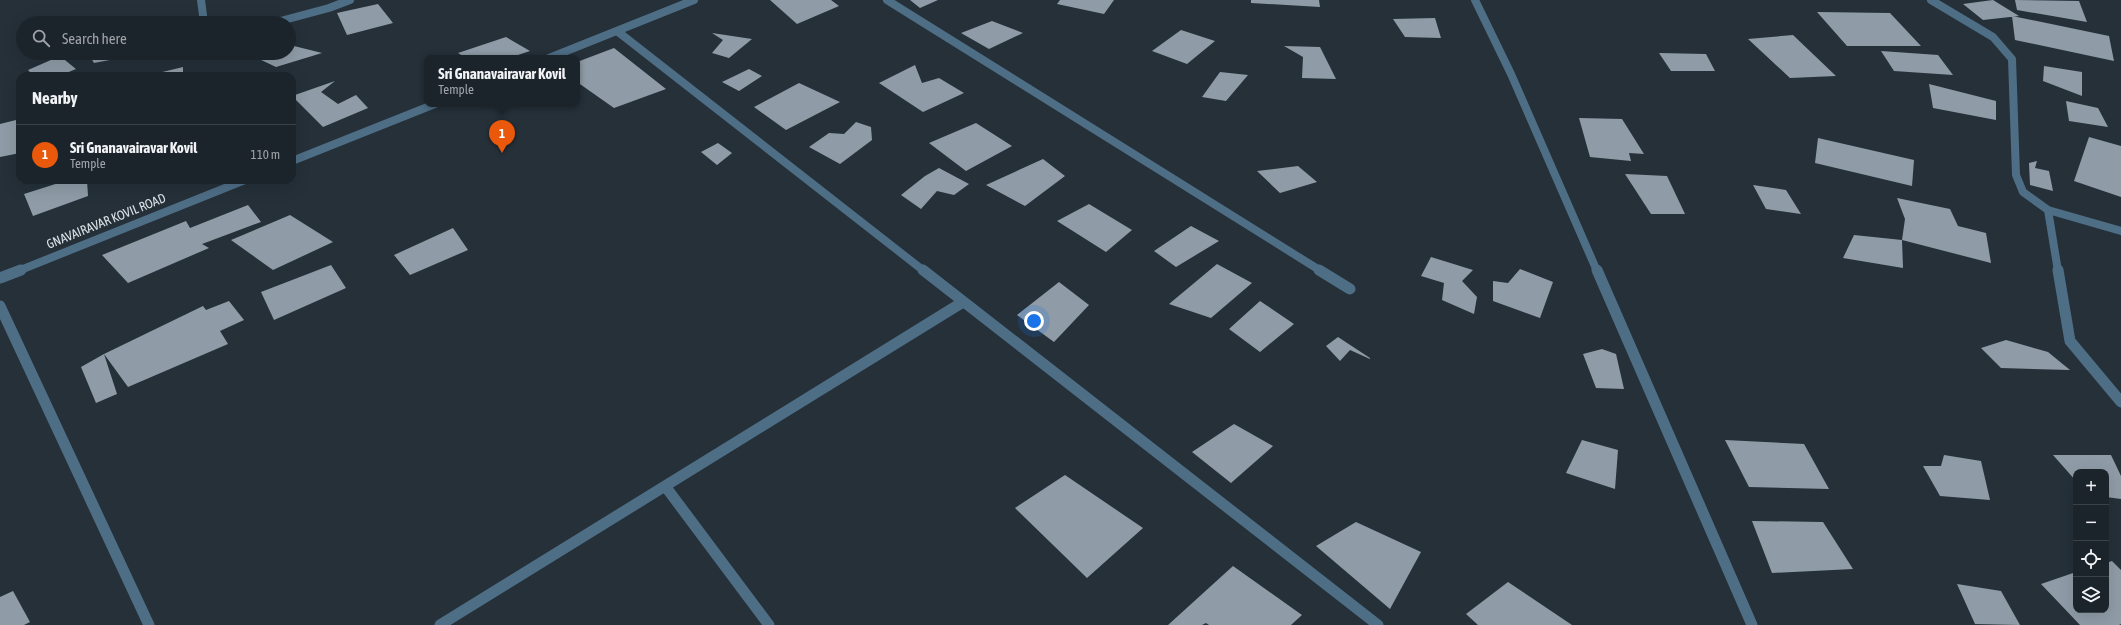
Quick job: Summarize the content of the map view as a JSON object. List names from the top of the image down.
{
  "streets": {
    "street": ["GNAVAIRAVAR KOVIL ROAD"]
  },
  "page": {
    "search": "Search here",
    "popup": ["Sri Gnanavairavar Kovil", "Temple"],
    "heading": "Nearby",
    "pins": "1",
    "list": [
      {
        "mark": "1",
        "name": "Sri Gnanavairavar Kovil",
        "note": "Temple",
        "value": "110 m"
      }
    ],
    "map_buttons": ["+", "−"]
  }
}
